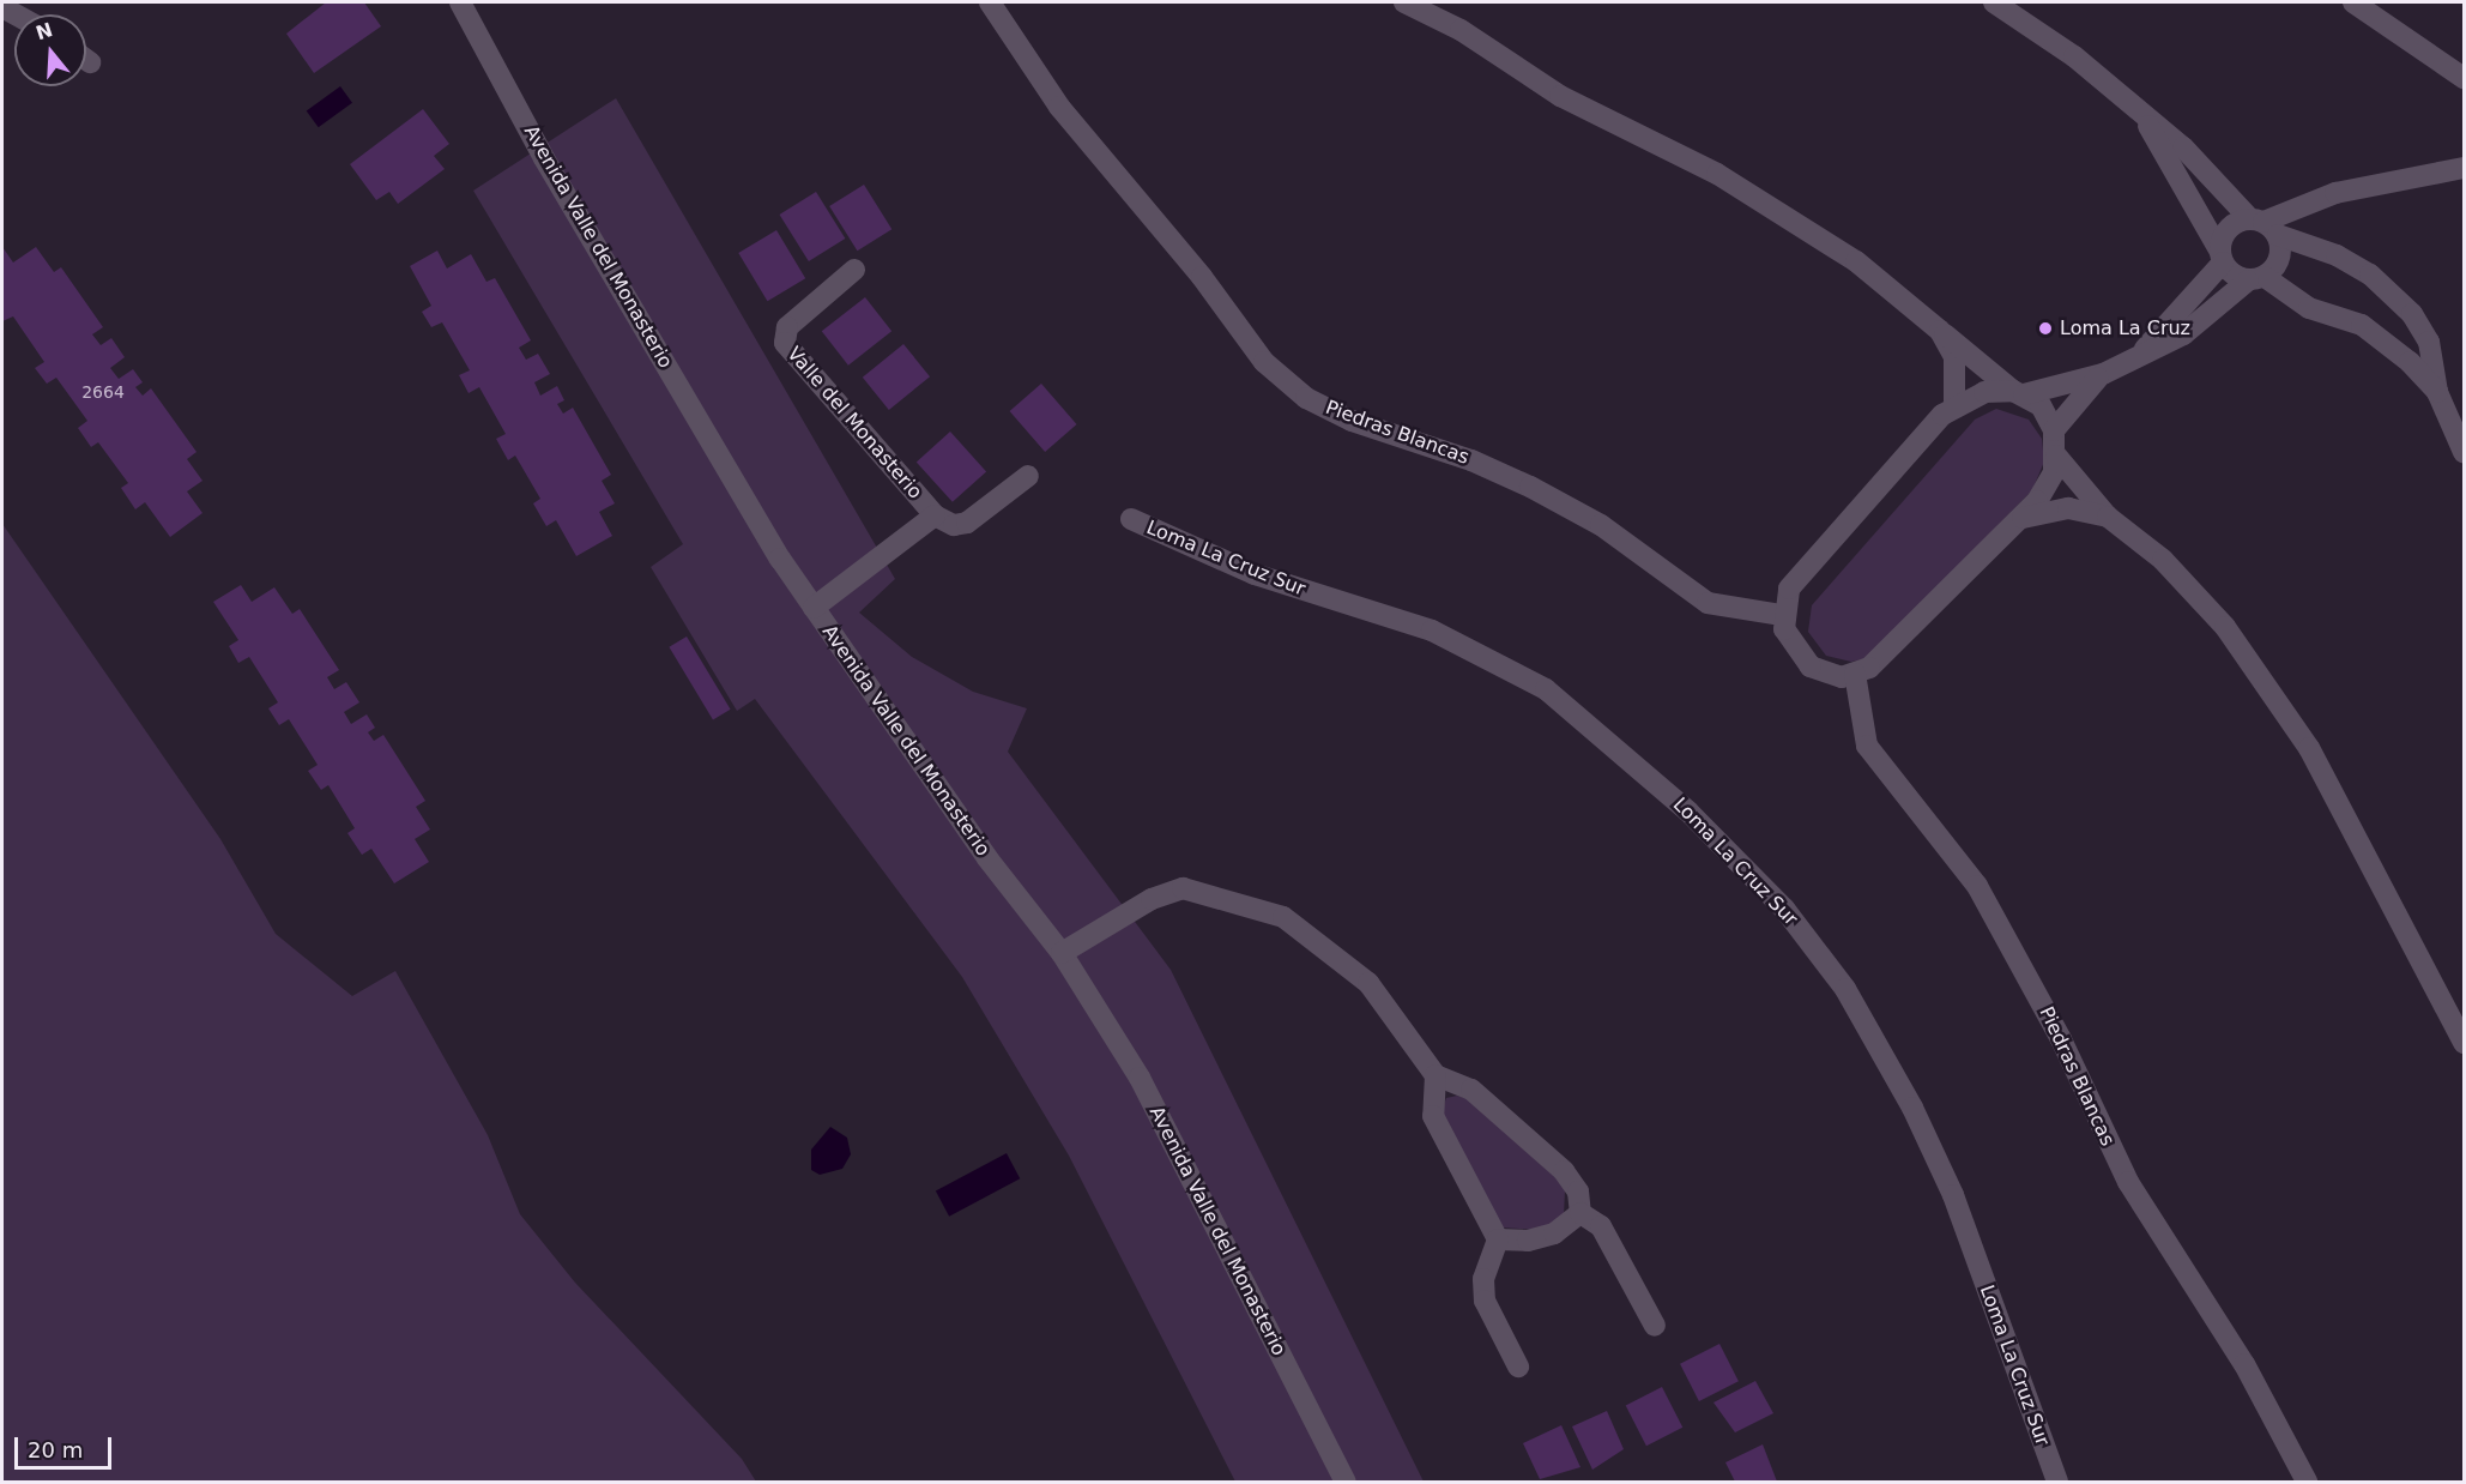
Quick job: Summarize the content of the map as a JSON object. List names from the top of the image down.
{
  "streets": {
    "street": [
      "Avenida Valle del Monasterio",
      "Valle del Monasterio",
      "Piedras Blancas",
      "Loma La Cruz Sur"
    ]
  },
  "crossings": [
    ["Avenida Valle del Monasterio", "Valle del Monasterio"]
  ],
  "places": ["Loma La Cruz"],
  "house_numbers": ["2664"],
  "scale_bar": "20 m",
  "north": "top"
}
